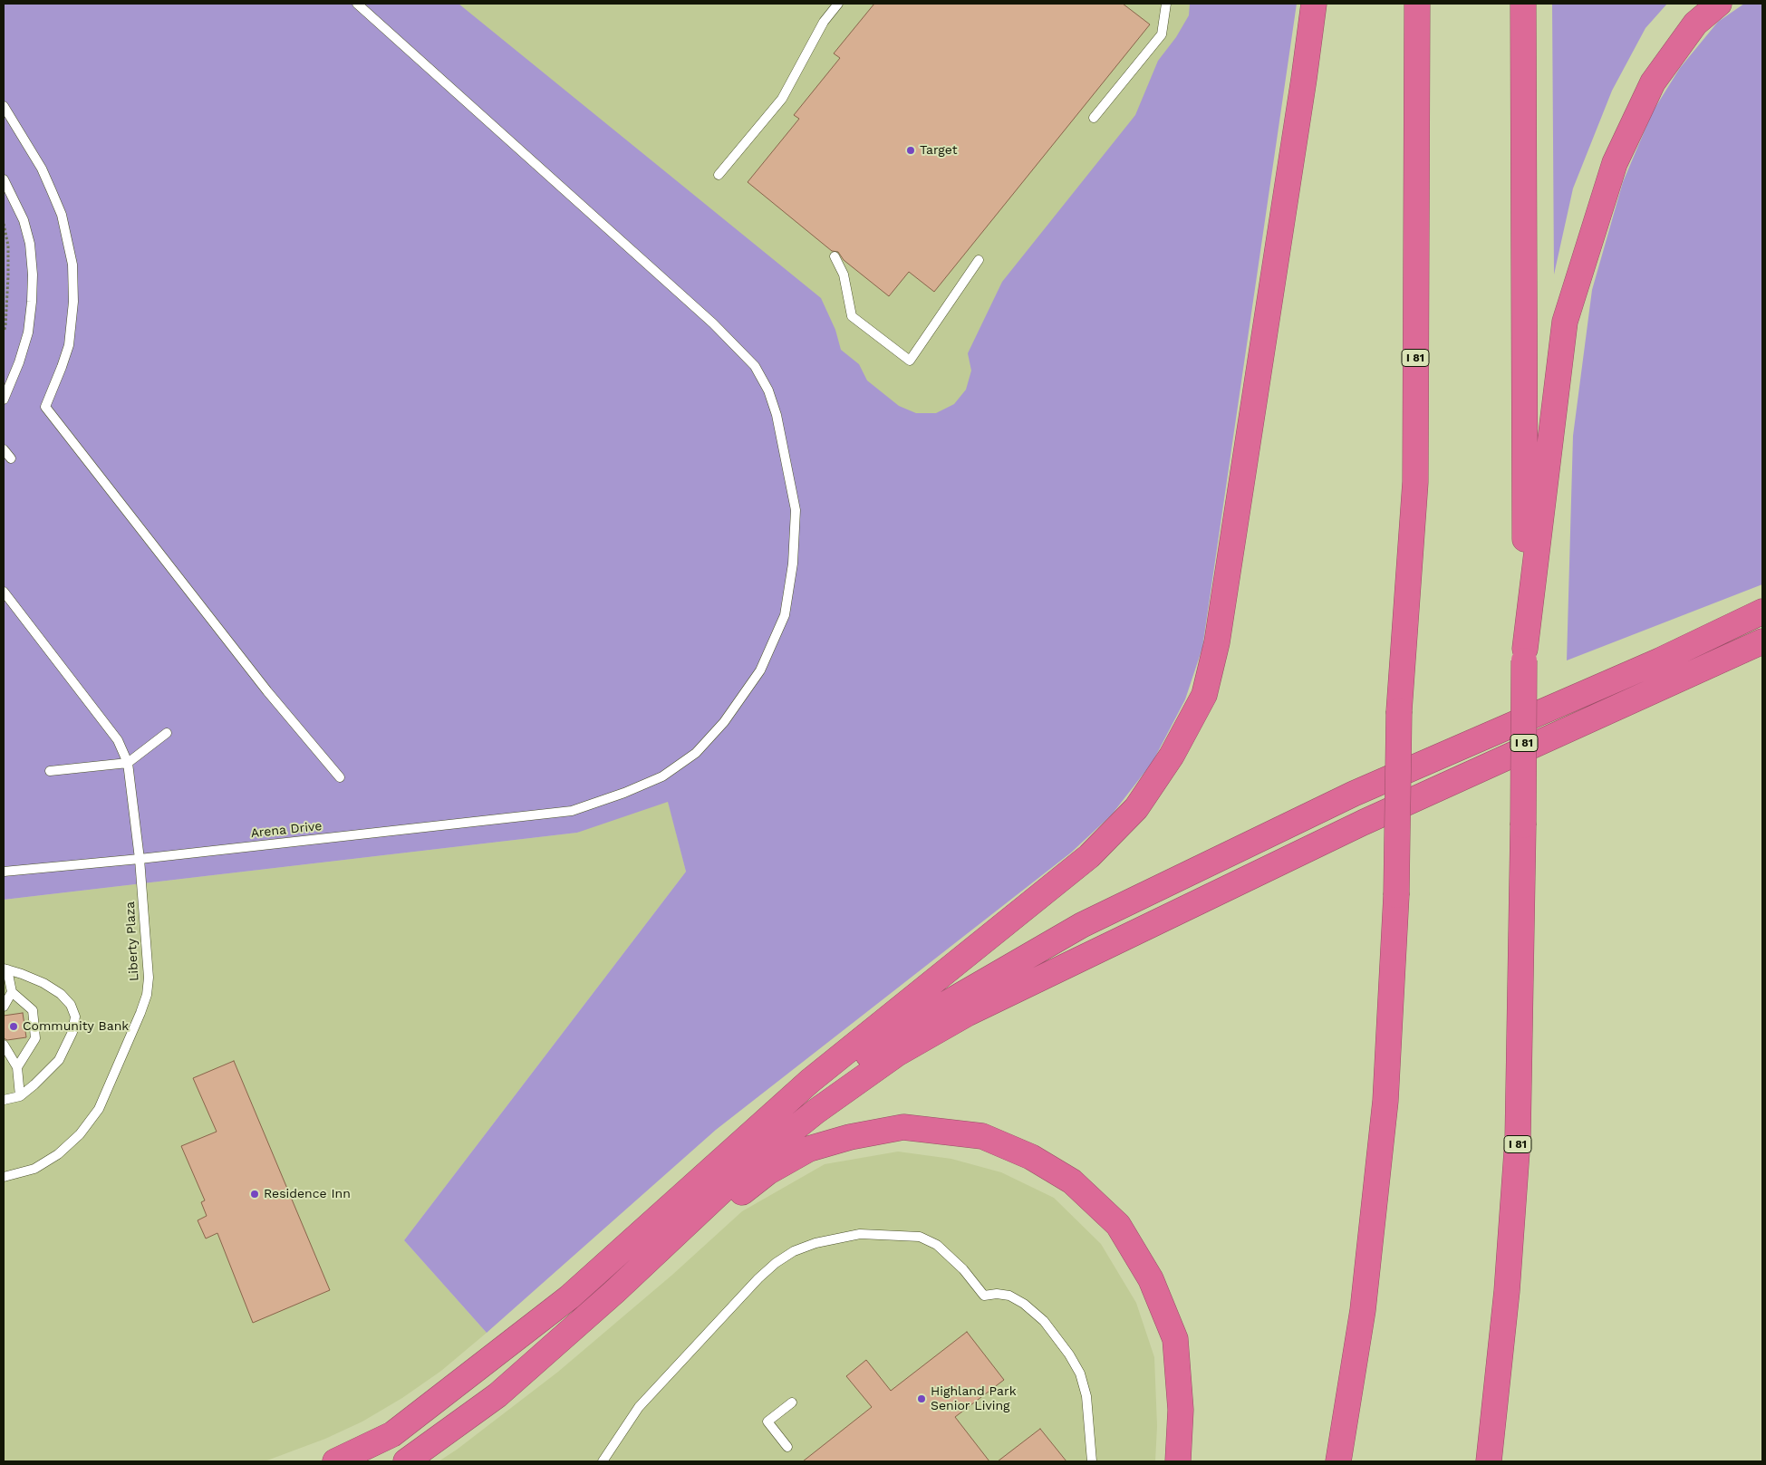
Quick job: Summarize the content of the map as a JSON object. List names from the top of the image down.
{
  "streets": {
    "highway": ["I 81"],
    "lane": ["Arena Drive", "Liberty Plaza"]
  },
  "crossings": [
    ["Arena Drive", "Liberty Plaza"]
  ],
  "places": [
    "Target",
    "Community Bank",
    "Residence Inn",
    "Highland Park Senior Living"
  ]
}
